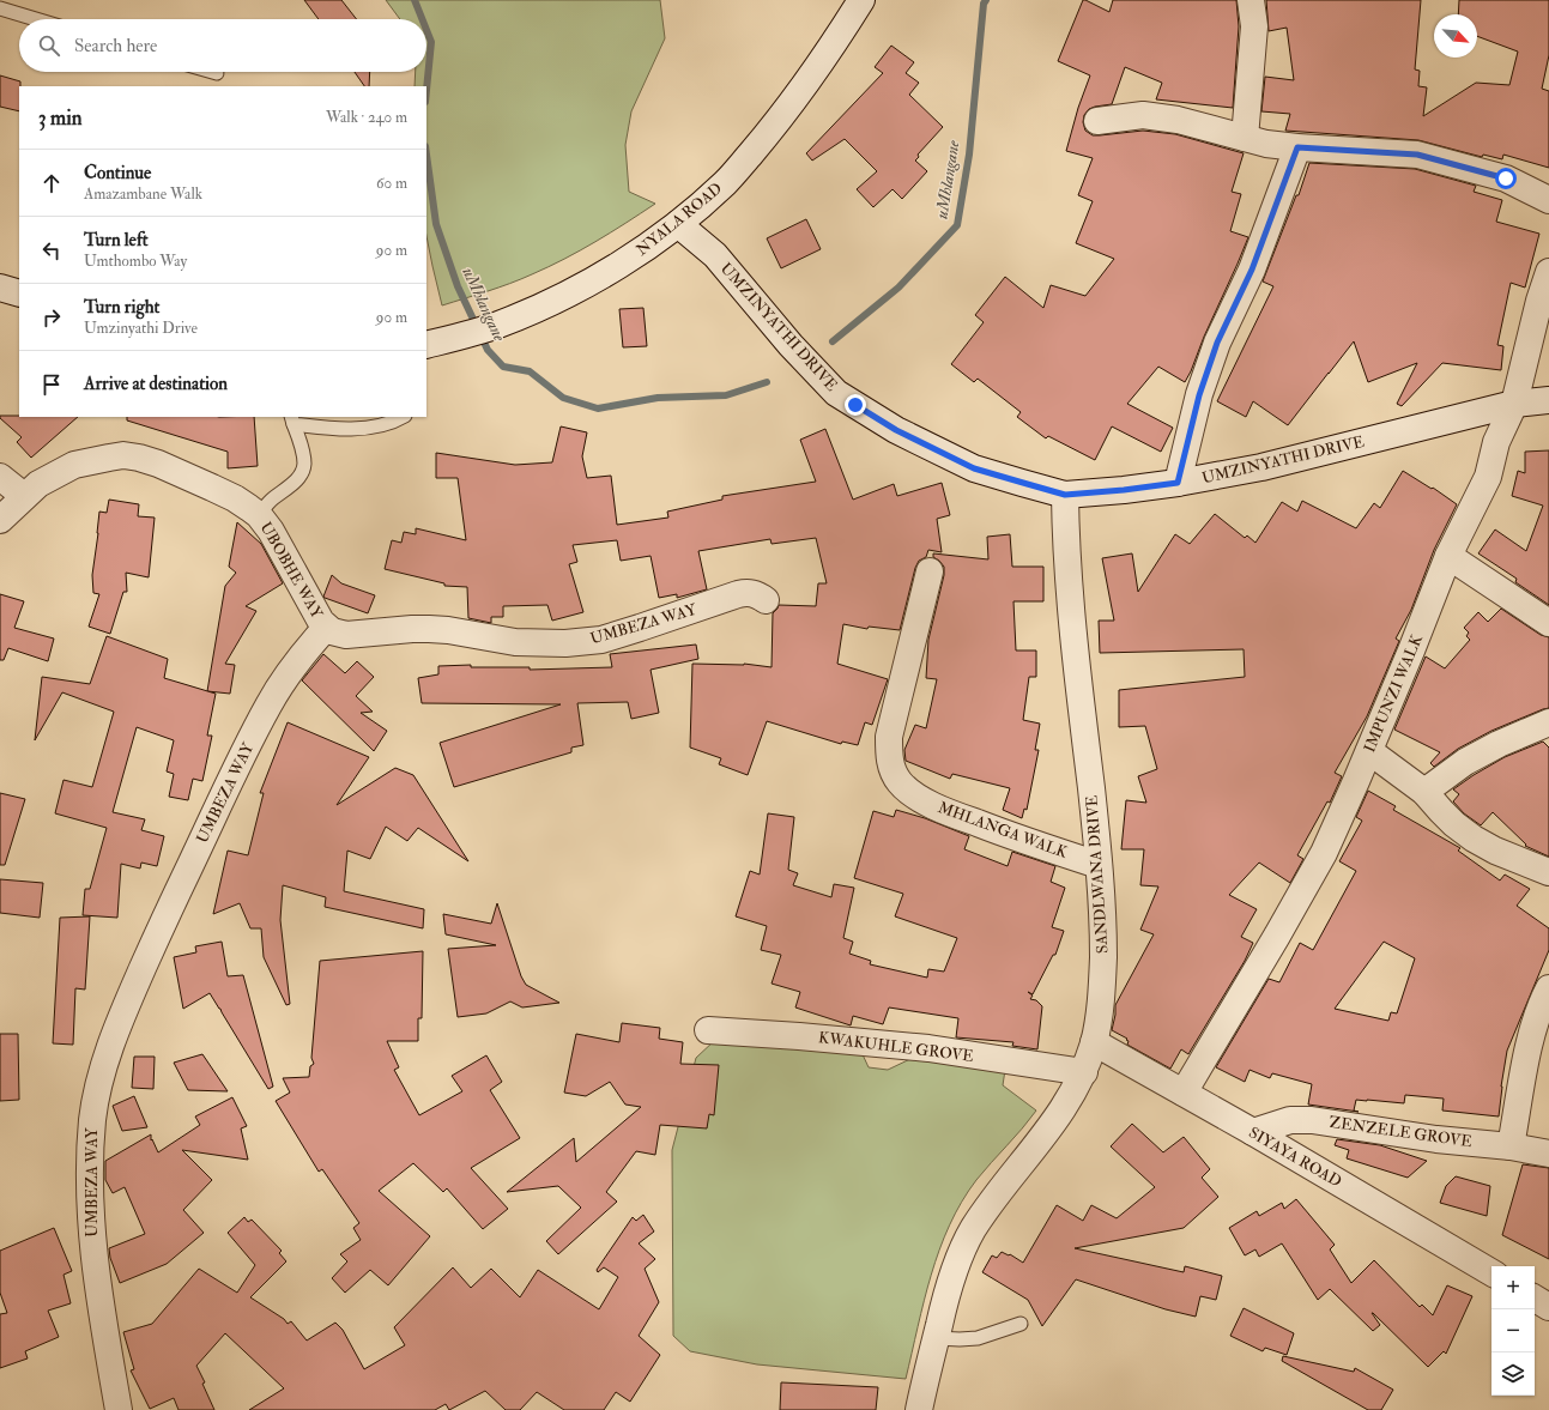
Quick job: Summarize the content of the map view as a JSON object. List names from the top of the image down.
{
  "streets": {
    "street": [
      "NYALA ROAD",
      "UMZINYATHI DRIVE",
      "UBOBHE WAY",
      "UMBEZA WAY",
      "IMPUNZI WALK",
      "MHLANGA WALK",
      "SANDLWANA DRIVE",
      "KWAKUHLE GROVE",
      "ZENZELE GROVE",
      "SIYAYA ROAD"
    ]
  },
  "crossings": [
    ["NYALA ROAD", "UMZINYATHI DRIVE"],
    ["UMZINYATHI DRIVE", "IMPUNZI WALK"],
    ["UMZINYATHI DRIVE", "SANDLWANA DRIVE"],
    ["UBOBHE WAY", "UMBEZA WAY"],
    ["IMPUNZI WALK", "SIYAYA ROAD"],
    ["MHLANGA WALK", "SANDLWANA DRIVE"],
    ["SANDLWANA DRIVE", "KWAKUHLE GROVE"],
    ["SANDLWANA DRIVE", "SIYAYA ROAD"],
    ["ZENZELE GROVE", "SIYAYA ROAD"]
  ],
  "water": ["uMhlangane"],
  "north": "bottom right",
  "page": {
    "search": "Search here",
    "heading": ["3 min", "Walk · 240 m"],
    "list": [
      ["Continue", "Amazambane Walk", "60 m"],
      ["Turn left", "Umthombo Way", "90 m"],
      ["Turn right", "Umzinyathi Drive", "90 m"],
      "Arrive at destination"
    ],
    "map_buttons": ["+", "−"]
  }
}
